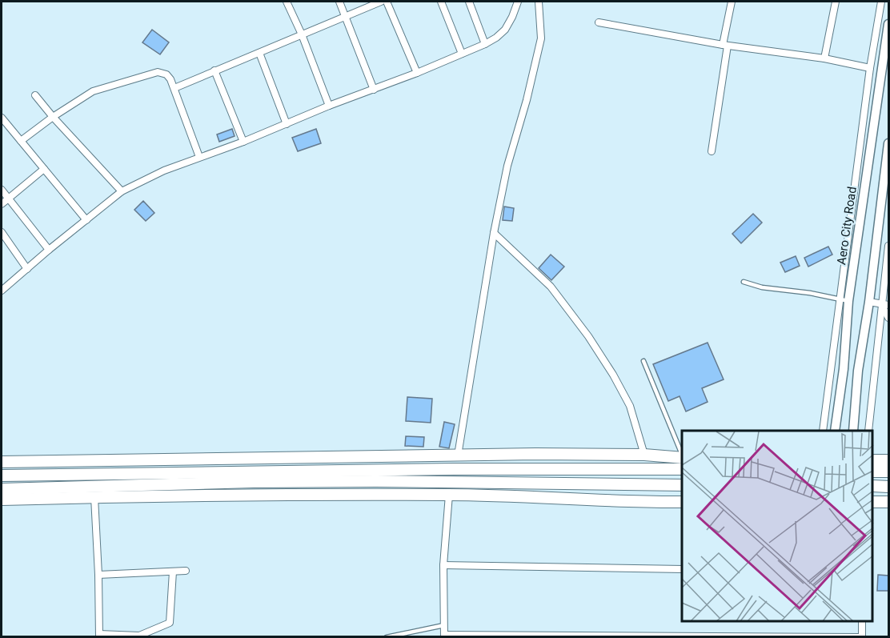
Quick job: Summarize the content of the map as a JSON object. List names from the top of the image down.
{
  "streets": {
    "street": ["Aero City Road"]
  }
}
